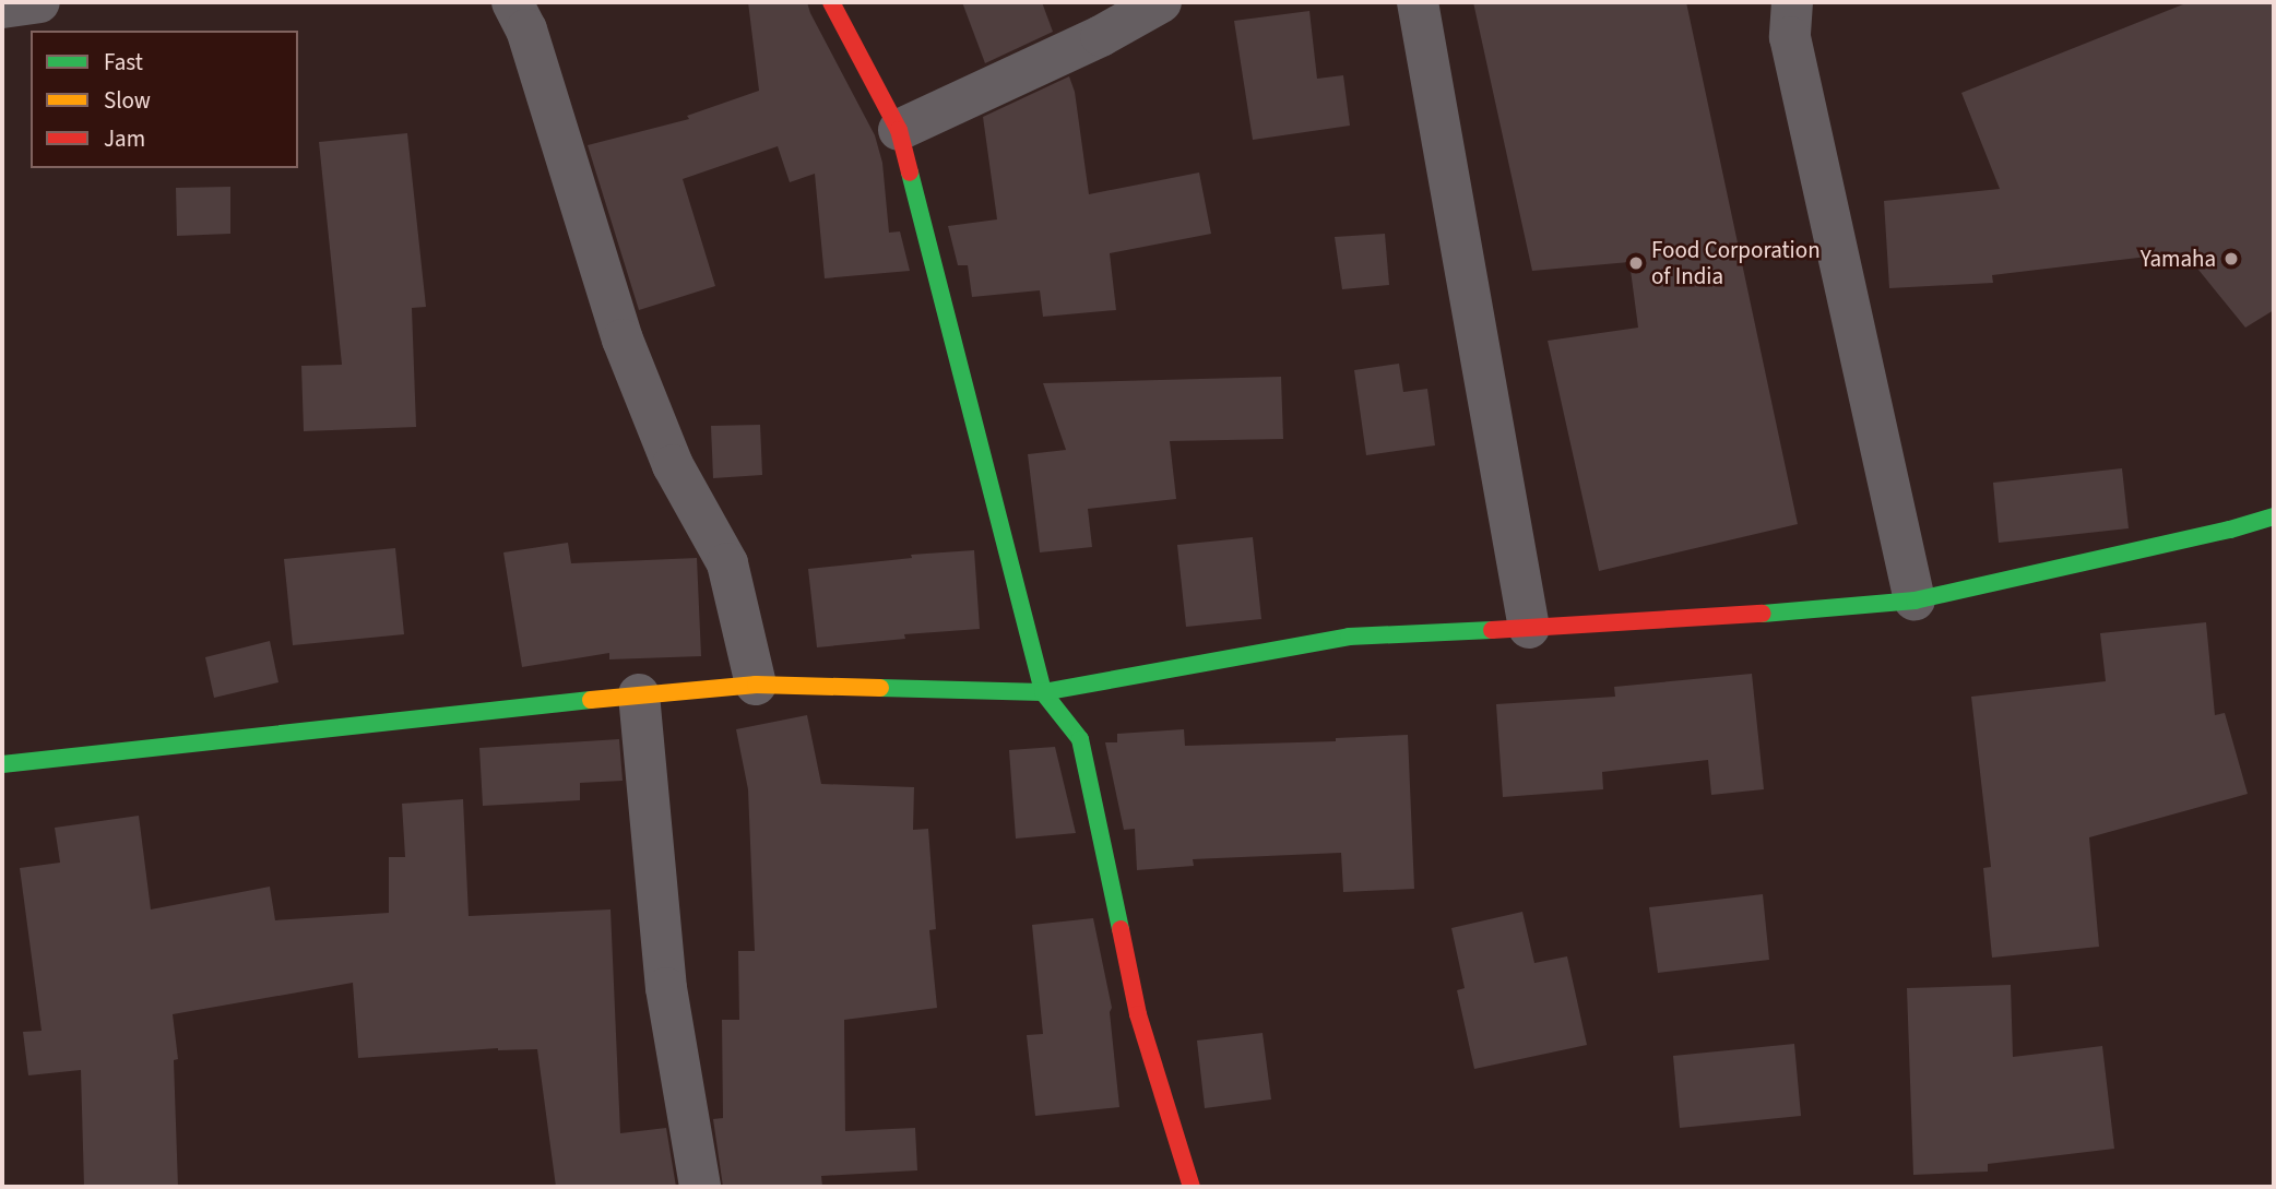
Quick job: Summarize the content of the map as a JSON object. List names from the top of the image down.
{
  "places": ["Yamaha", "Food Corporation of India"],
  "legend": ["Fast", "Slow", "Jam"]
}
